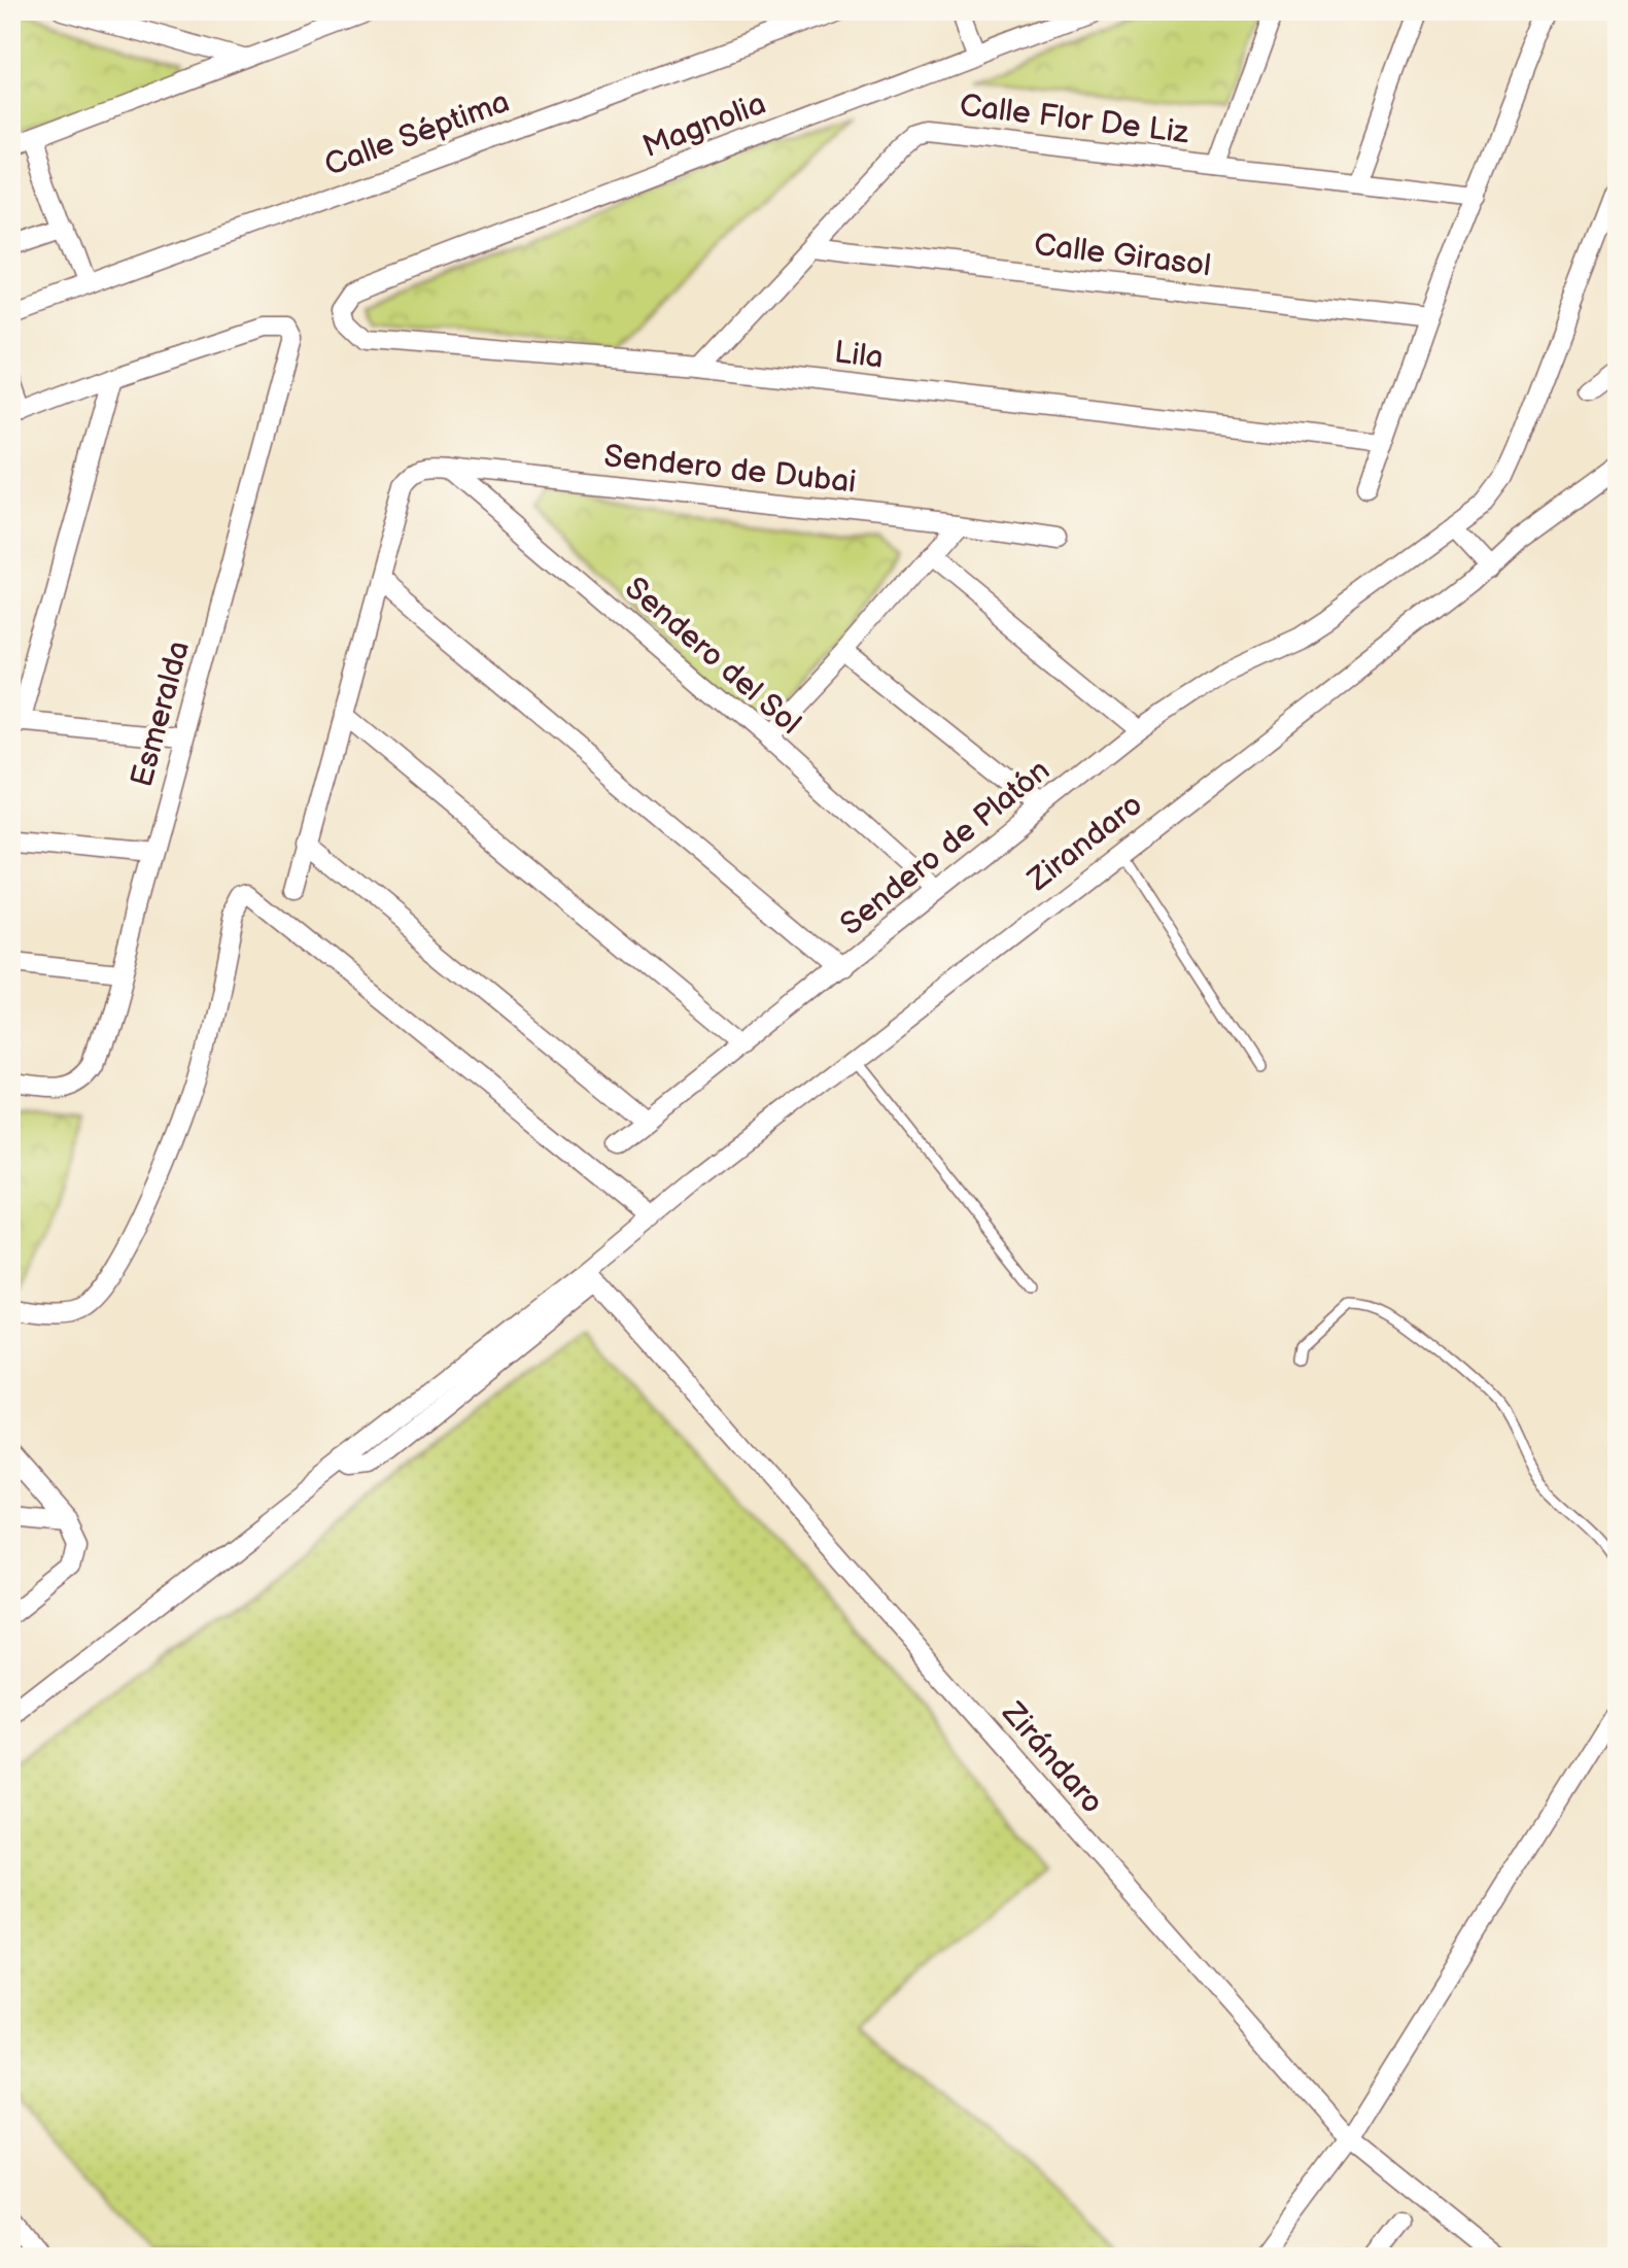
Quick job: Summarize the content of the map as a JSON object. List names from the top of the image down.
{
  "streets": {
    "street": [
      "Calle Flor De Liz",
      "Magnolia",
      "Calle Séptima",
      "Calle Girasol",
      "Lila",
      "Sendero de Dubai",
      "Sendero del Sol",
      "Esmeralda",
      "Zirandaro",
      "Sendero de Platón",
      "Zirándaro"
    ]
  },
  "crossings": [
    ["Calle Flor De Liz", "Calle Girasol"],
    ["Calle Flor De Liz", "Lila"],
    ["Magnolia", "Lila"],
    ["Sendero de Dubai", "Sendero del Sol"],
    ["Sendero del Sol", "Sendero de Platón"],
    ["Zirandaro", "Zirándaro"]
  ]
}
